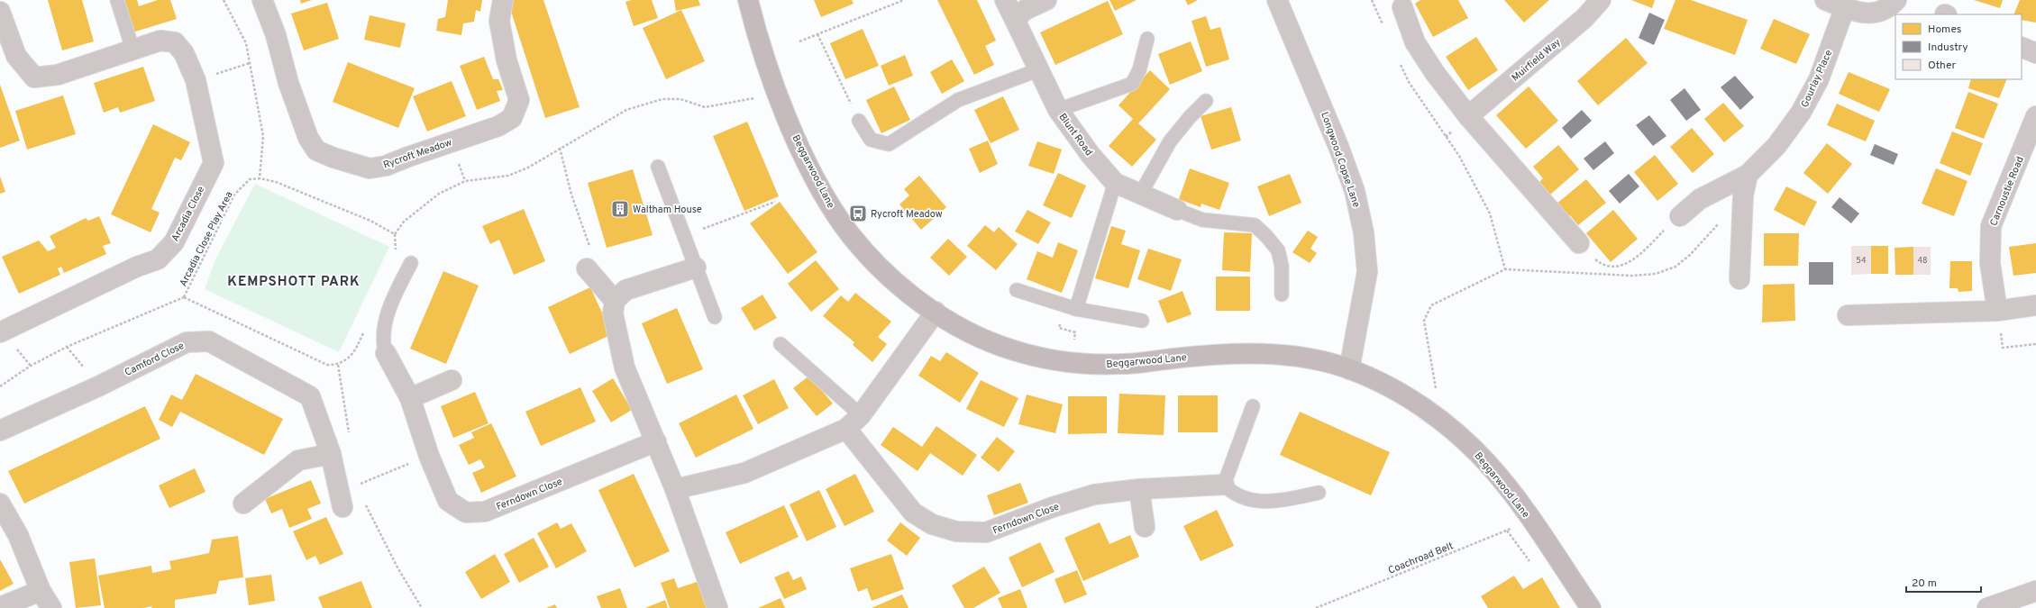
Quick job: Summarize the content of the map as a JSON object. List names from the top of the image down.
{
  "streets": {
    "street": [
      "Muirfield Way",
      "Gourlay Place",
      "Blunt Road",
      "Rycroft Meadow",
      "Longwood Copse Lane",
      "Beggarwood Lane",
      "Carnoustie Road",
      "Arcadia Close",
      "Camford Close",
      "Ferndown Close"
    ],
    "path": ["Arcadia Close Play Area", "Coachroad Belt"]
  },
  "crossings": [
    ["Longwood Copse Lane", "Beggarwood Lane"],
    ["Beggarwood Lane", "Coachroad Belt"]
  ],
  "districts": ["KEMPSHOTT PARK"],
  "places": {
    "building": ["Waltham House"],
    "bus stop": ["Rycroft Meadow"]
  },
  "house_numbers": ["54", "48"],
  "legend": ["Homes", "Industry", "Other"],
  "scale_bar": "20 m"
}
